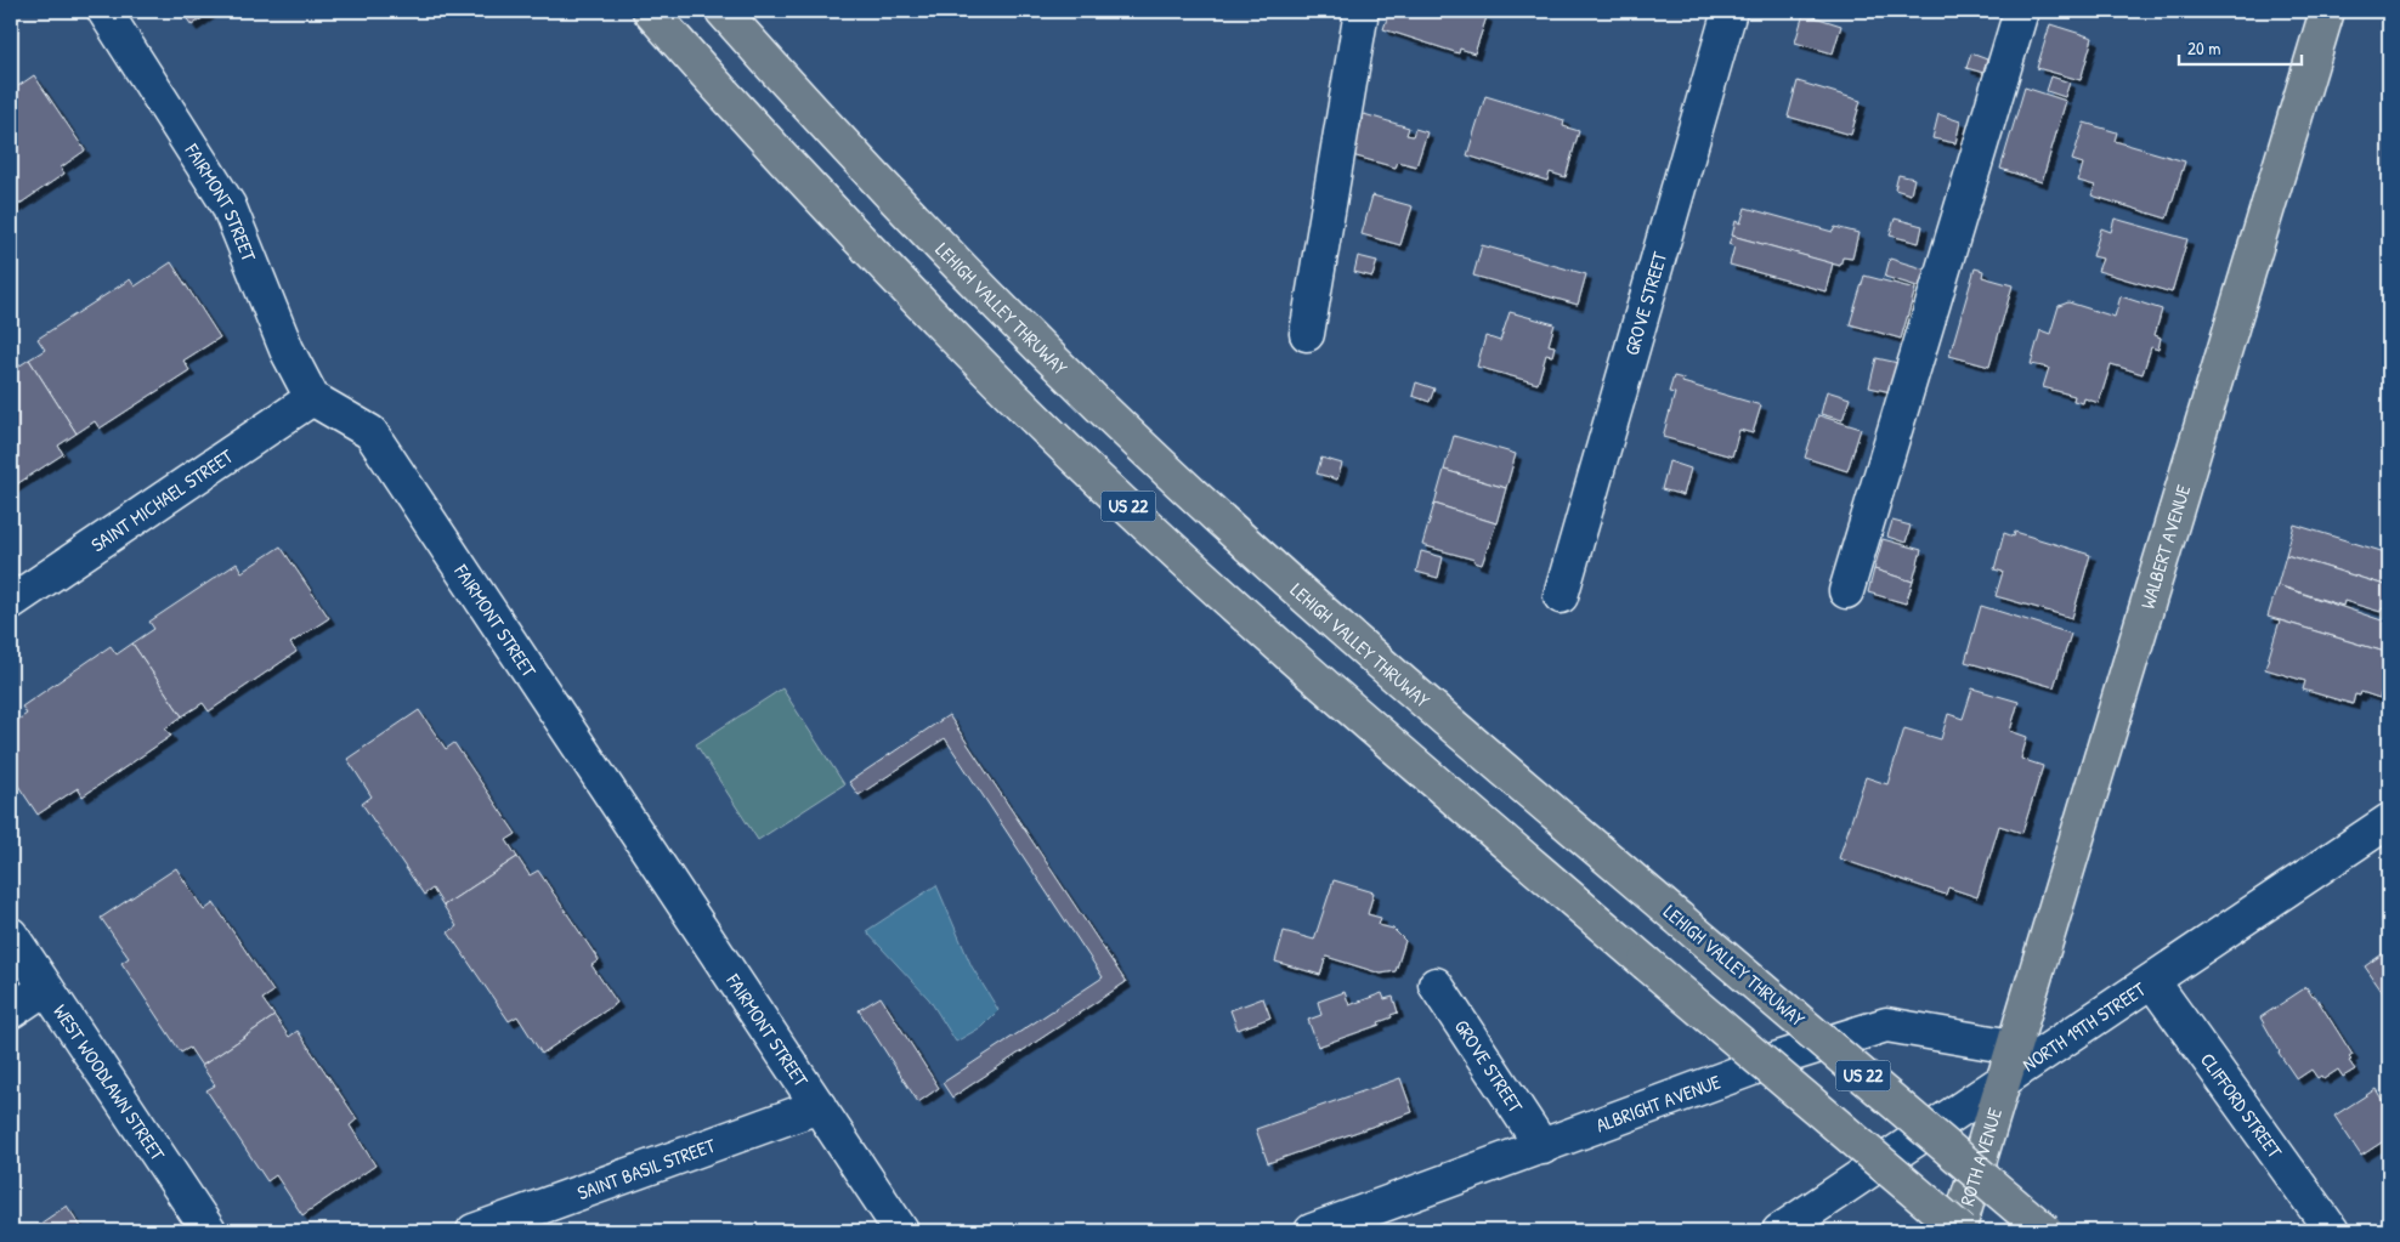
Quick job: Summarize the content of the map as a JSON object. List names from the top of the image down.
{
  "streets": {
    "main road": [
      "LEHIGH VALLEY THRUWAY",
      "US 22",
      "WALBERT AVENUE",
      "ROTH AVENUE"
    ],
    "street": [
      "FAIRMONT STREET",
      "GROVE STREET",
      "SAINT MICHAEL STREET",
      "NORTH 19TH STREET",
      "WEST WOODLAWN STREET",
      "ALBRIGHT AVENUE",
      "CLIFFORD STREET",
      "SAINT BASIL STREET"
    ]
  },
  "crossings": [
    ["FAIRMONT STREET", "SAINT MICHAEL STREET"],
    ["FAIRMONT STREET", "SAINT BASIL STREET"],
    ["GROVE STREET", "ALBRIGHT AVENUE"],
    ["US 22", "ROTH AVENUE"],
    ["WALBERT AVENUE", "NORTH 19TH STREET"],
    ["WALBERT AVENUE", "ALBRIGHT AVENUE"],
    ["WALBERT AVENUE", "ROTH AVENUE"],
    ["NORTH 19TH STREET", "CLIFFORD STREET"],
    ["NORTH 19TH STREET", "ROTH AVENUE"]
  ],
  "scale_bar": "20 m"
}
